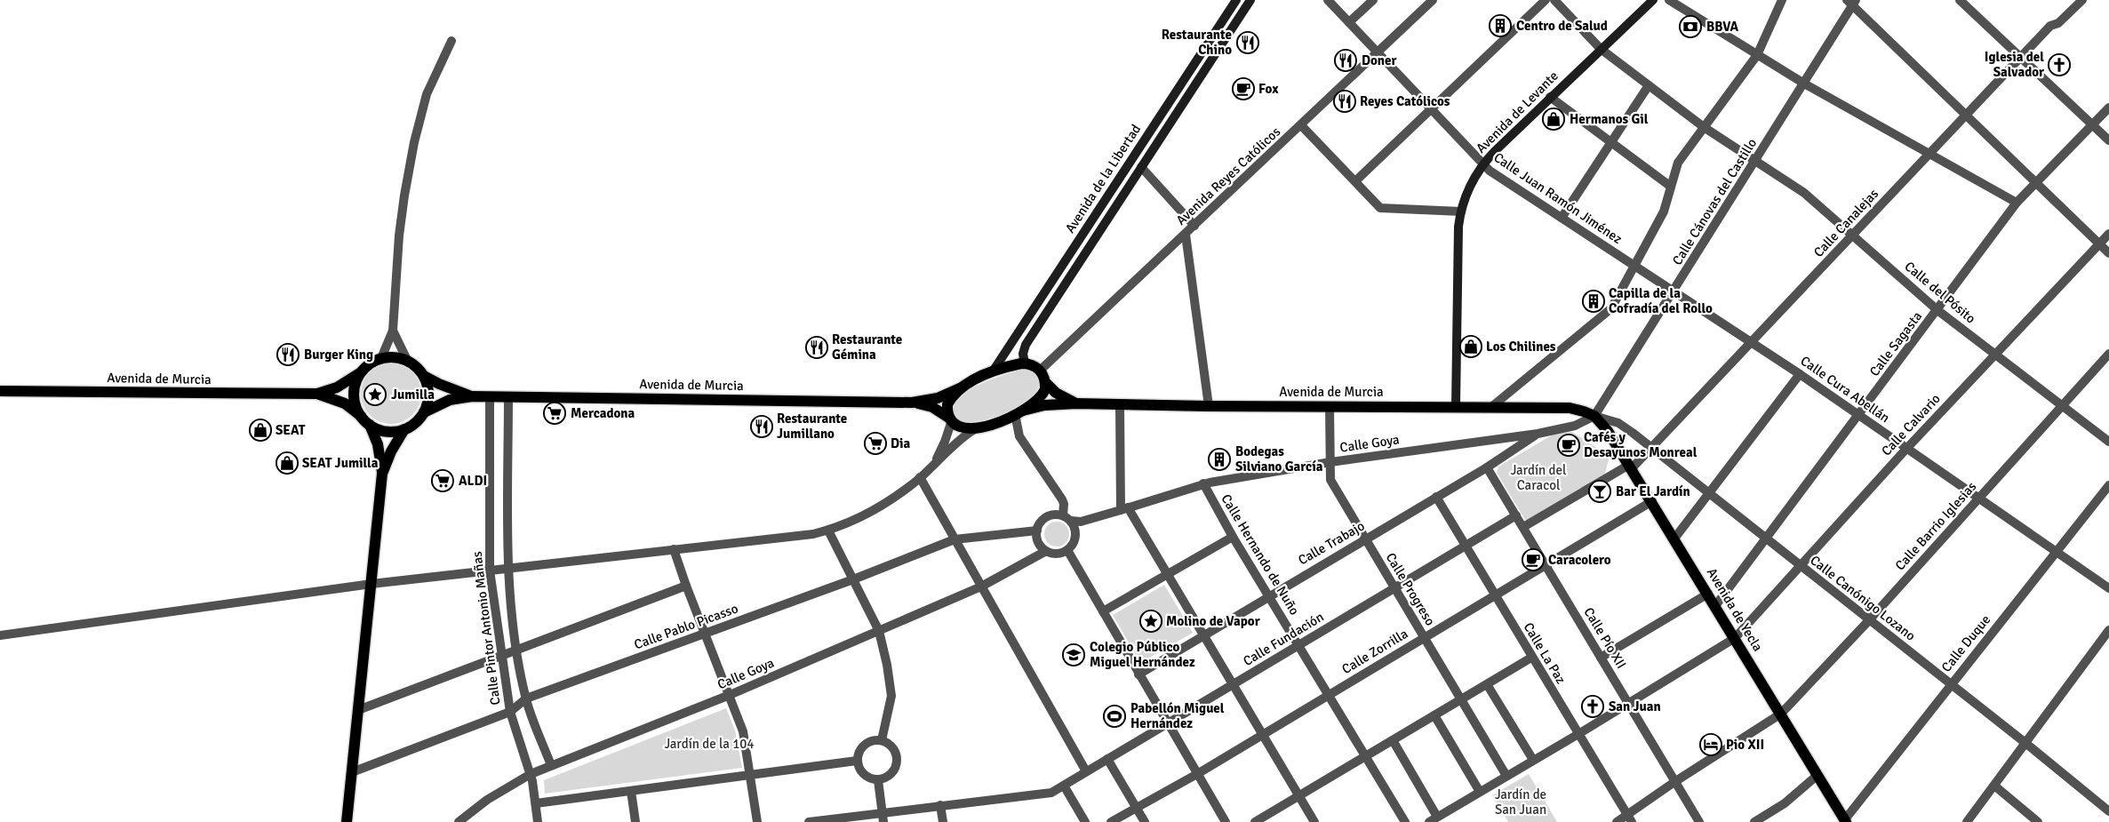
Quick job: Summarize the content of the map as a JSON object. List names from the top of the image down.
{
  "streets": {
    "main road": [
      "Avenida de Levante",
      "Avenida de la Libertad",
      "Avenida de Murcia",
      "Avenida de Yecla"
    ],
    "street": [
      "Avenida Reyes Católicos",
      "Calle Juan Ramón Jiménez",
      "Calle Cánovas del Castillo",
      "Calle Canalejas",
      "Calle del Pósito",
      "Calle Sagasta",
      "Calle Cura Abellán",
      "Calle Calvario",
      "Calle Goya",
      "Calle Barrio Iglesias",
      "Calle Trabajo",
      "Calle Hernando de Nuño",
      "Calle Progreso",
      "Calle Canónigo Lozano",
      "Calle Pablo Picasso",
      "Calle Pintor Antonio Mañas",
      "Calle Pío XII",
      "Calle Fundación",
      "Calle Duque",
      "Calle Zorrilla",
      "Calle La Paz"
    ]
  },
  "crossings": [
    ["Avenida de Levante", "Calle Juan Ramón Jiménez"],
    ["Avenida de Levante", "Calle del Pósito"],
    ["Avenida de Levante", "Avenida de Murcia"],
    ["Avenida Reyes Católicos", "Calle Juan Ramón Jiménez"],
    ["Calle Juan Ramón Jiménez", "Calle Cánovas del Castillo"],
    ["Calle Juan Ramón Jiménez", "Calle Cura Abellán"],
    ["Calle Cánovas del Castillo", "Calle del Pósito"],
    ["Calle Cánovas del Castillo", "Avenida de Murcia"],
    ["Calle Cánovas del Castillo", "Calle Cura Abellán"],
    ["Calle Cánovas del Castillo", "Calle Goya"],
    ["Calle Cánovas del Castillo", "Calle Canónigo Lozano"],
    ["Calle Cánovas del Castillo", "Avenida de Yecla"],
    ["Calle Canalejas", "Calle del Pósito"],
    ["Calle Canalejas", "Calle Cura Abellán"],
    ["Calle Canalejas", "Calle Canónigo Lozano"],
    ["Calle Canalejas", "Avenida de Yecla"],
    ["Calle Canalejas", "Calle Pío XII"],
    ["Calle del Pósito", "Calle Sagasta"],
    ["Calle del Pósito", "Calle Calvario"],
    ["Calle del Pósito", "Calle Barrio Iglesias"],
    ["Calle Sagasta", "Calle Cura Abellán"],
    ["Calle Sagasta", "Calle Canónigo Lozano"],
    ["Calle Sagasta", "Avenida de Yecla"],
    ["Avenida de Murcia", "Calle Goya"],
    ["Avenida de Murcia", "Calle Progreso"],
    ["Avenida de Murcia", "Calle Canónigo Lozano"],
    ["Avenida de Murcia", "Avenida de Yecla"],
    ["Avenida de Murcia", "Calle Pintor Antonio Mañas"],
    ["Calle Cura Abellán", "Calle Calvario"],
    ["Calle Cura Abellán", "Calle Barrio Iglesias"],
    ["Calle Cura Abellán", "Calle Duque"],
    ["Calle Calvario", "Calle Progreso"],
    ["Calle Calvario", "Calle Canónigo Lozano"],
    ["Calle Calvario", "Avenida de Yecla"],
    ["Calle Calvario", "Calle Pío XII"],
    ["Calle Calvario", "Calle La Paz"],
    ["Calle Goya", "Calle Trabajo"],
    ["Calle Goya", "Calle Hernando de Nuño"],
    ["Calle Goya", "Calle Progreso"],
    ["Calle Goya", "Calle Canónigo Lozano"],
    ["Calle Goya", "Avenida de Yecla"],
    ["Calle Goya", "Calle Pablo Picasso"],
    ["Calle Goya", "Calle Pintor Antonio Mañas"],
    ["Calle Barrio Iglesias", "Calle Canónigo Lozano"],
    ["Calle Barrio Iglesias", "Avenida de Yecla"],
    ["Calle Barrio Iglesias", "Calle Pío XII"],
    ["Calle Barrio Iglesias", "Calle La Paz"],
    ["Calle Trabajo", "Calle Hernando de Nuño"],
    ["Calle Trabajo", "Calle Progreso"],
    ["Calle Trabajo", "Calle Pío XII"],
    ["Calle Trabajo", "Calle La Paz"],
    ["Calle Hernando de Nuño", "Calle Fundación"],
    ["Calle Hernando de Nuño", "Calle Zorrilla"],
    ["Calle Progreso", "Calle Fundación"],
    ["Calle Progreso", "Calle Zorrilla"],
    ["Calle Canónigo Lozano", "Avenida de Yecla"],
    ["Calle Canónigo Lozano", "Calle Duque"],
    ["Avenida de Yecla", "Calle Duque"],
    ["Avenida de Yecla", "Calle Zorrilla"],
    ["Calle Pablo Picasso", "Calle Pintor Antonio Mañas"],
    ["Calle Pío XII", "Calle Fundación"],
    ["Calle Pío XII", "Calle Zorrilla"],
    ["Calle Fundación", "Calle La Paz"],
    ["Calle Zorrilla", "Calle La Paz"]
  ],
  "parks": ["Jardín del Caracol", "Jardín de la 104", "Jardín de San Juan"],
  "places": {
    "building": ["Centro de Salud", "Capilla de la Cofradía del Rollo", "Bodegas Silviano García"],
    "bank": ["BBVA"],
    "restaurant": [
      "Restaurante Chino",
      "Doner",
      "Reyes Católicos",
      "Restaurante Gémina",
      "Burger King",
      "Restaurante Jumillano"
    ],
    "church": ["Iglesia del Salvador", "San Juan"],
    "cafe": ["Fox", "Cafés y Desayunos Monreal", "Caracolero"],
    "shop": [
      "Hermanos Gil",
      "Los Chilines",
      "SEAT",
      "SEAT Jumilla"
    ],
    "place": ["Jumilla", "Molino de Vapor"],
    "supermarket": ["Mercadona", "Dia", "ALDI"],
    "bar": ["Bar El Jardín"],
    "school or university": ["Colegio Público Miguel Hernández"],
    "sports": ["Pabellón Miguel Hernández"],
    "hotel": ["Pio XII"]
  }
}
